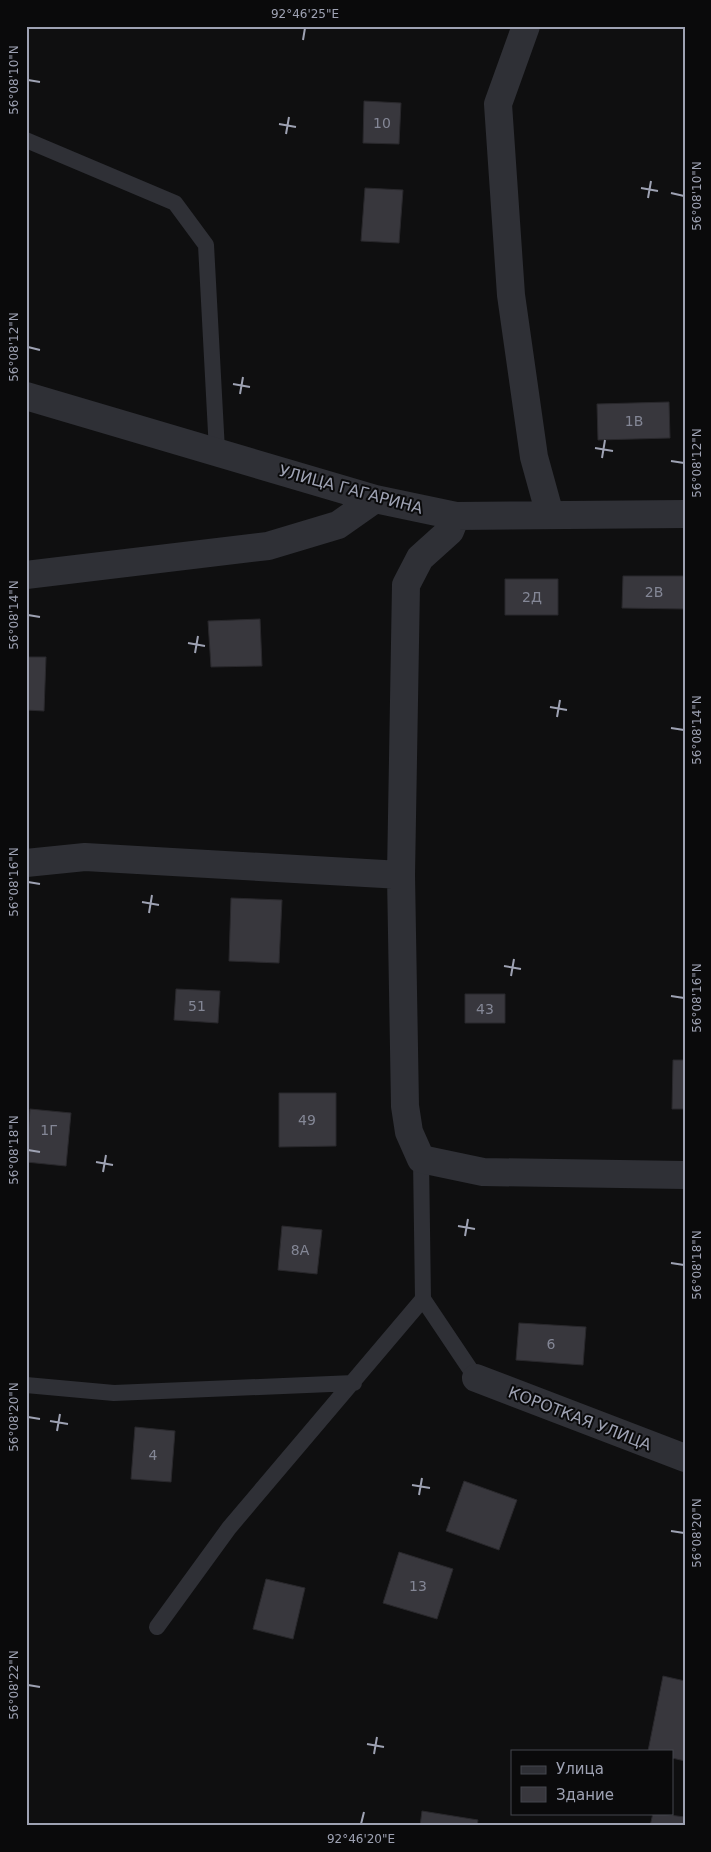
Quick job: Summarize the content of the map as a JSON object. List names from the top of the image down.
{
  "streets": {
    "street": ["УЛИЦА ГАГАРИНА", "КОРОТКАЯ УЛИЦА"]
  },
  "house_numbers": [
    "10",
    "1В",
    "2В",
    "2Д",
    "51",
    "43",
    "49",
    "1Г",
    "8А",
    "6",
    "4",
    "13"
  ],
  "legend": ["Улица", "Здание"],
  "coordinates": [
    "92°46'25\"E",
    "56°08'10\"N",
    "56°08'12\"N",
    "56°08'14\"N",
    "56°08'16\"N",
    "56°08'18\"N",
    "56°08'20\"N",
    "56°08'22\"N",
    "92°46'20\"E"
  ]
}
